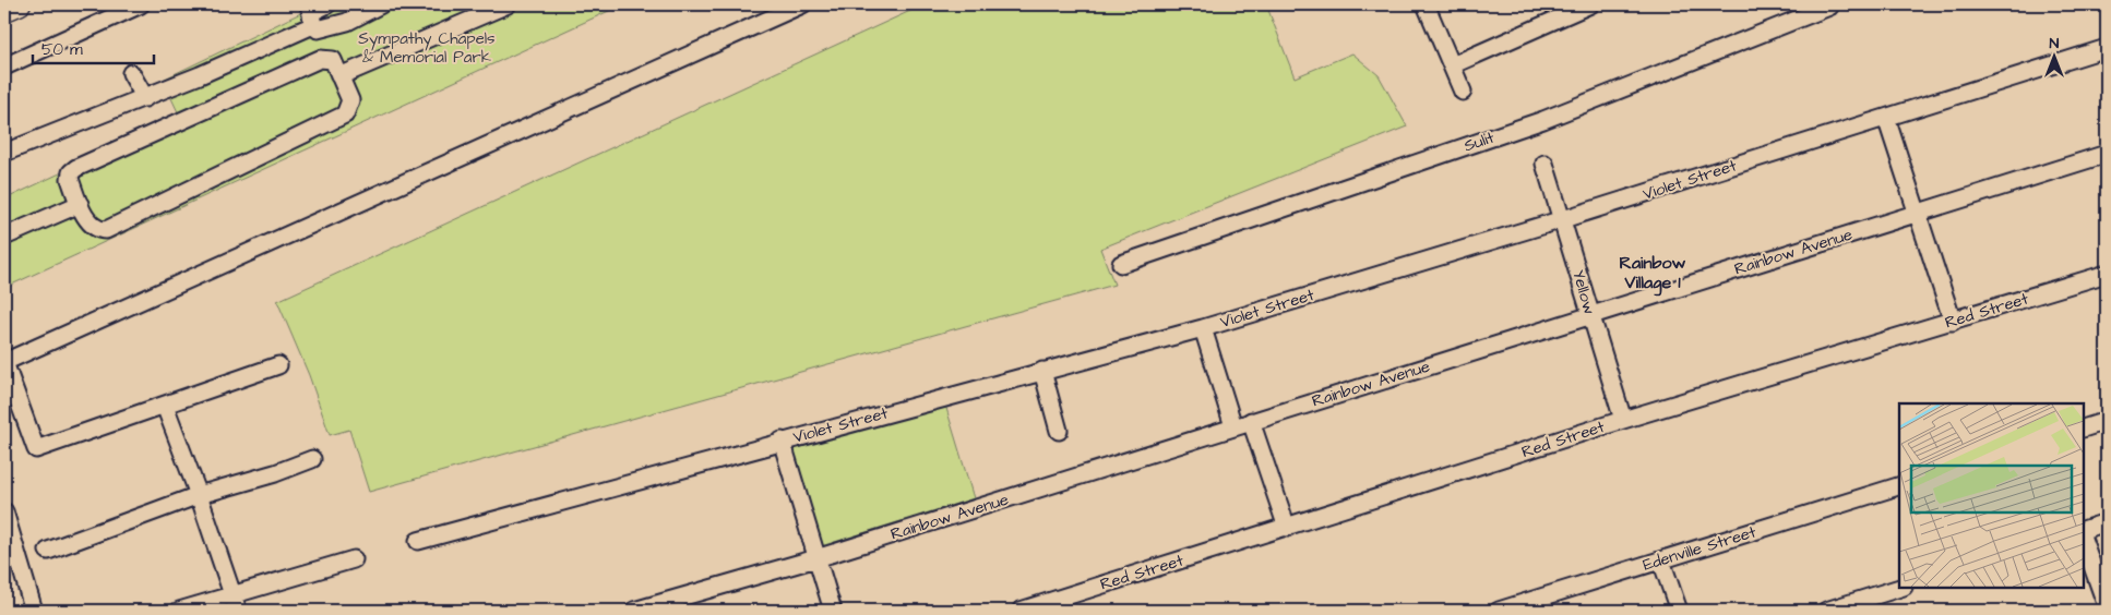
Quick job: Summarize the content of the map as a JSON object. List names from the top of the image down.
{
  "streets": {
    "street": [
      "Sulit",
      "Violet Street",
      "Rainbow Avenue",
      "Yellow",
      "Red Street",
      "Edenville Street"
    ]
  },
  "crossings": [
    ["Violet Street", "Yellow"],
    ["Rainbow Avenue", "Yellow"],
    ["Yellow", "Red Street"]
  ],
  "districts": ["Rainbow Village 1"],
  "parks": ["Sympathy Chapels & Memorial Park"],
  "scale_bar": "50 m",
  "north": "top"
}
